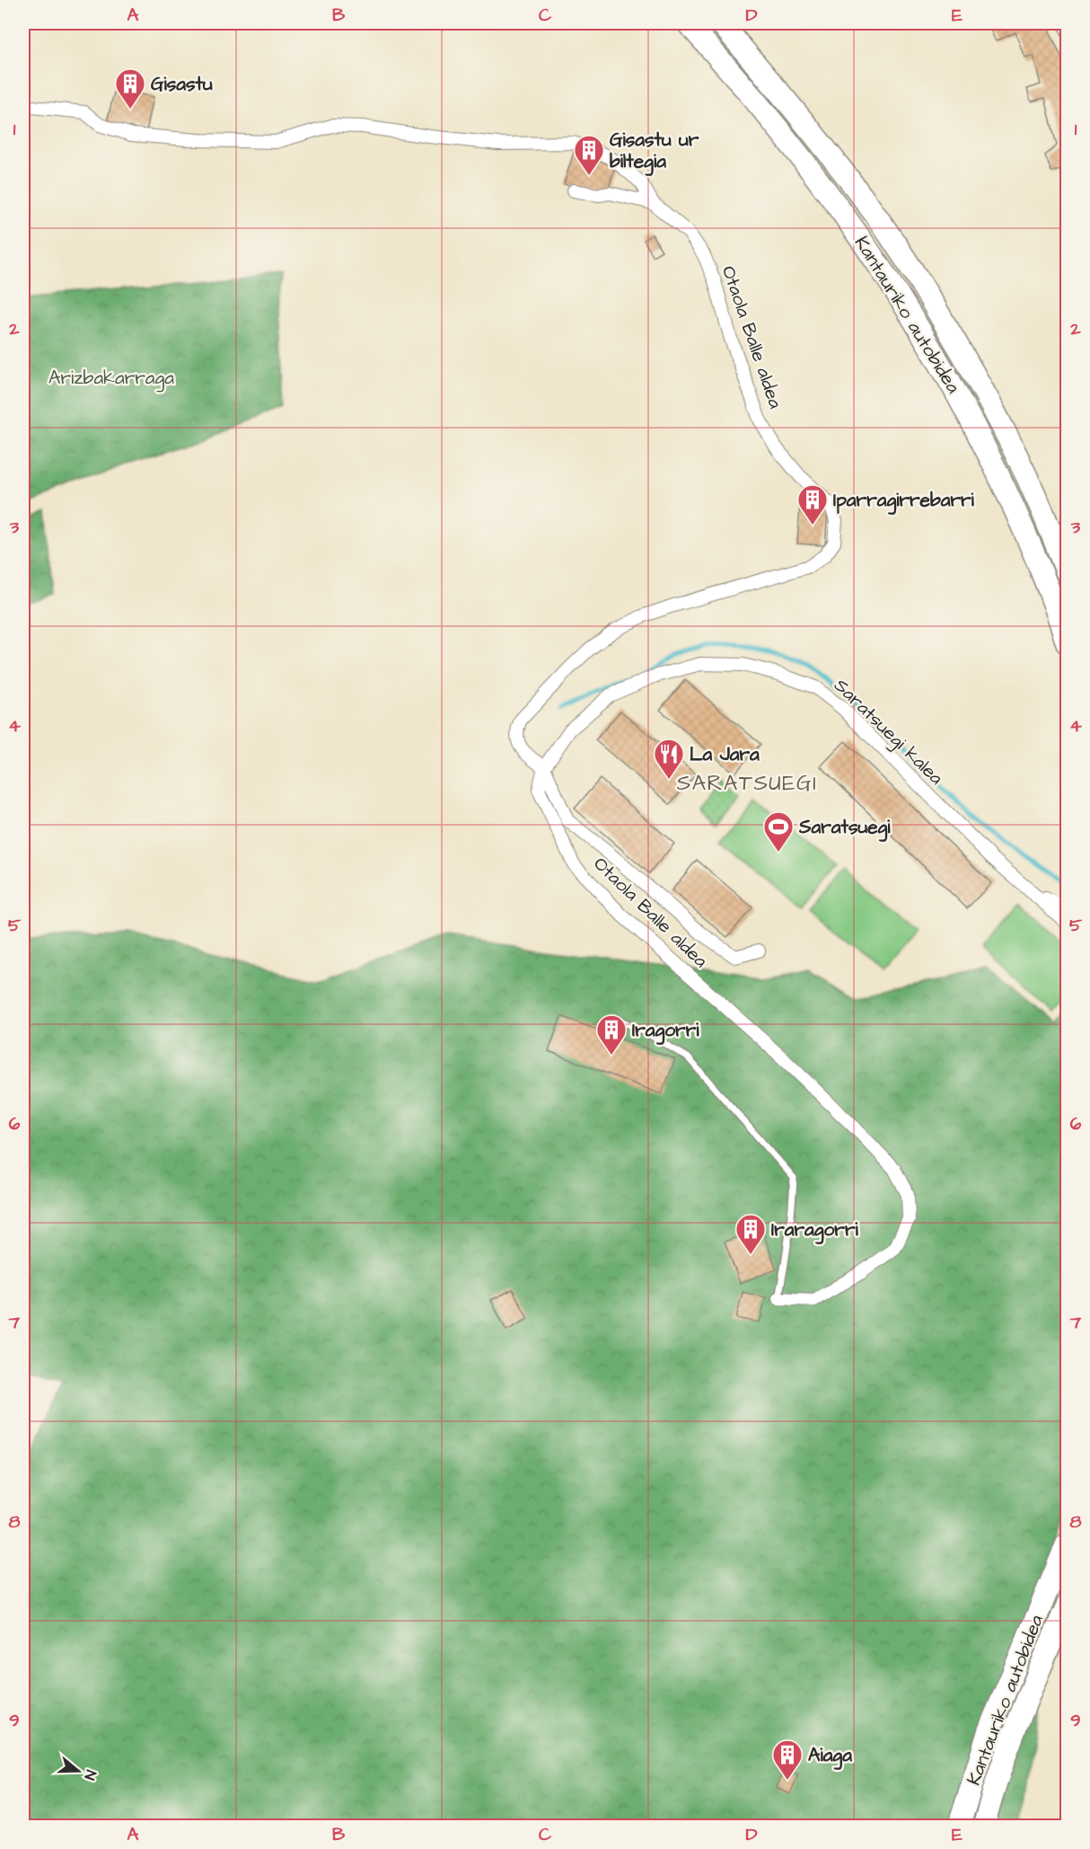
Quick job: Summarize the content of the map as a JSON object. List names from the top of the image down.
{
  "streets": {
    "highway": ["Kantauriko autobidea"],
    "street": ["Otaola Balle aldea", "Saratsuegi kalea"]
  },
  "crossings": [
    ["Otaola Balle aldea", "Saratsuegi kalea"]
  ],
  "districts": ["SARATSUEGI"],
  "parks": ["Arizbakarraga"],
  "places": {
    "building": [
      "Gisastu",
      "Gisastu ur biltegia",
      "Iparragirrebarri",
      "Iragorri",
      "Iraragorri",
      "Aiaga"
    ],
    "restaurant": ["La Jara"],
    "sports": ["Saratsuegi"]
  },
  "north": "right",
  "grid": {
    "columns": [
      "A",
      "B",
      "C",
      "D",
      "E"
    ],
    "rows": [
      "1",
      "2",
      "3",
      "4",
      "5",
      "6",
      "7",
      "8",
      "9"
    ]
  }
}
